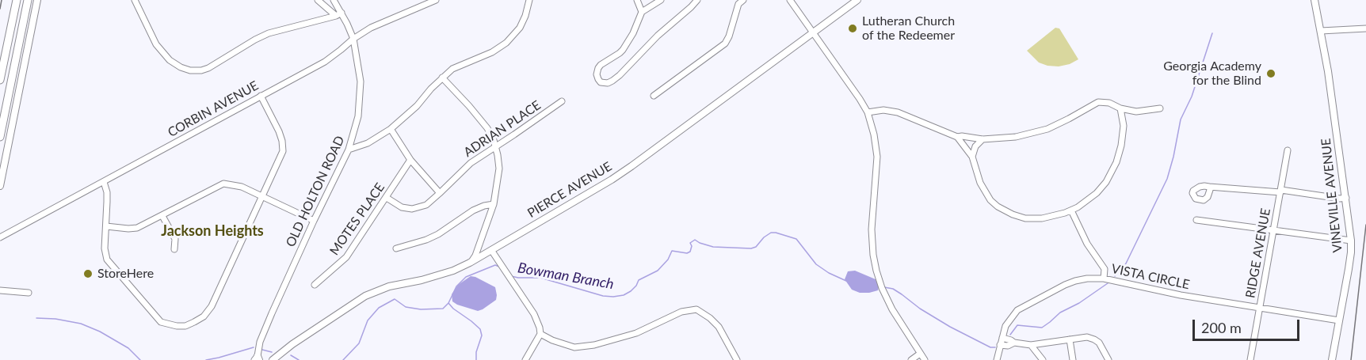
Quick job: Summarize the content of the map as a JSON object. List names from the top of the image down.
{
  "streets": {
    "main road": ["PIERCE AVENUE", "VINEVILLE AVENUE"],
    "street": [
      "CORBIN AVENUE",
      "ADRIAN PLACE",
      "OLD HOLTON ROAD",
      "MOTES PLACE",
      "RIDGE AVENUE",
      "VISTA CIRCLE"
    ]
  },
  "crossings": [
    ["CORBIN AVENUE", "OLD HOLTON ROAD"],
    ["ADRIAN PLACE", "MOTES PLACE"],
    ["VINEVILLE AVENUE", "VISTA CIRCLE"],
    ["RIDGE AVENUE", "VISTA CIRCLE"]
  ],
  "districts": ["Jackson Heights"],
  "water": ["Bowman Branch"],
  "places": ["Lutheran Church of the Redeemer", "Georgia Academy for the Blind", "StoreHere"],
  "scale_bar": "200 m"
}
